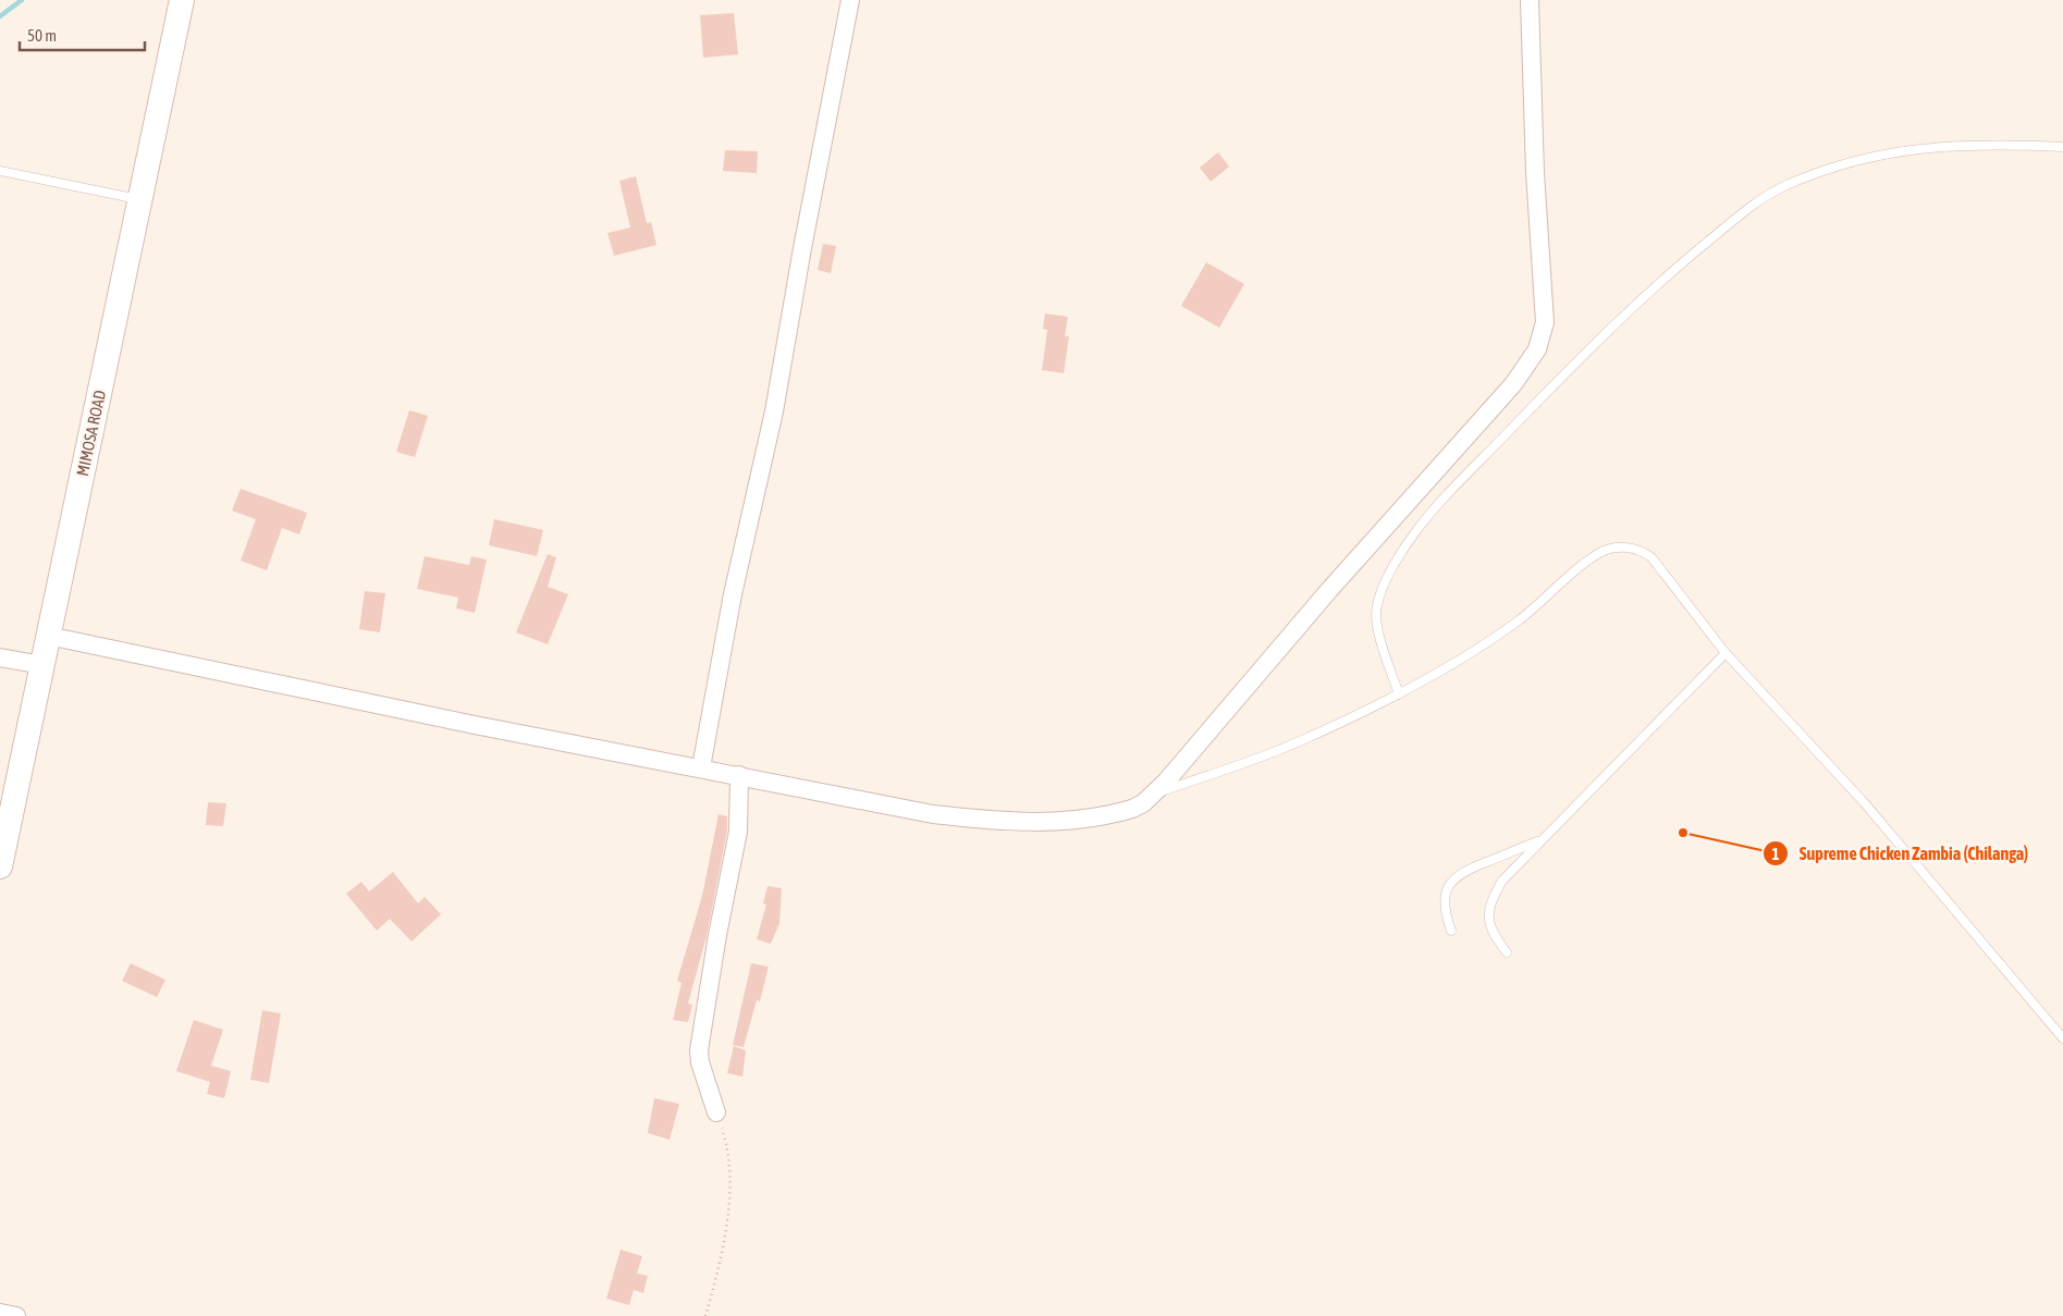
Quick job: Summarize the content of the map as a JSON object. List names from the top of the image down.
{
  "streets": {
    "street": ["MIMOSA ROAD"]
  },
  "places": ["Supreme Chicken Zambia (Chilanga)"],
  "scale_bar": "50 m"
}
